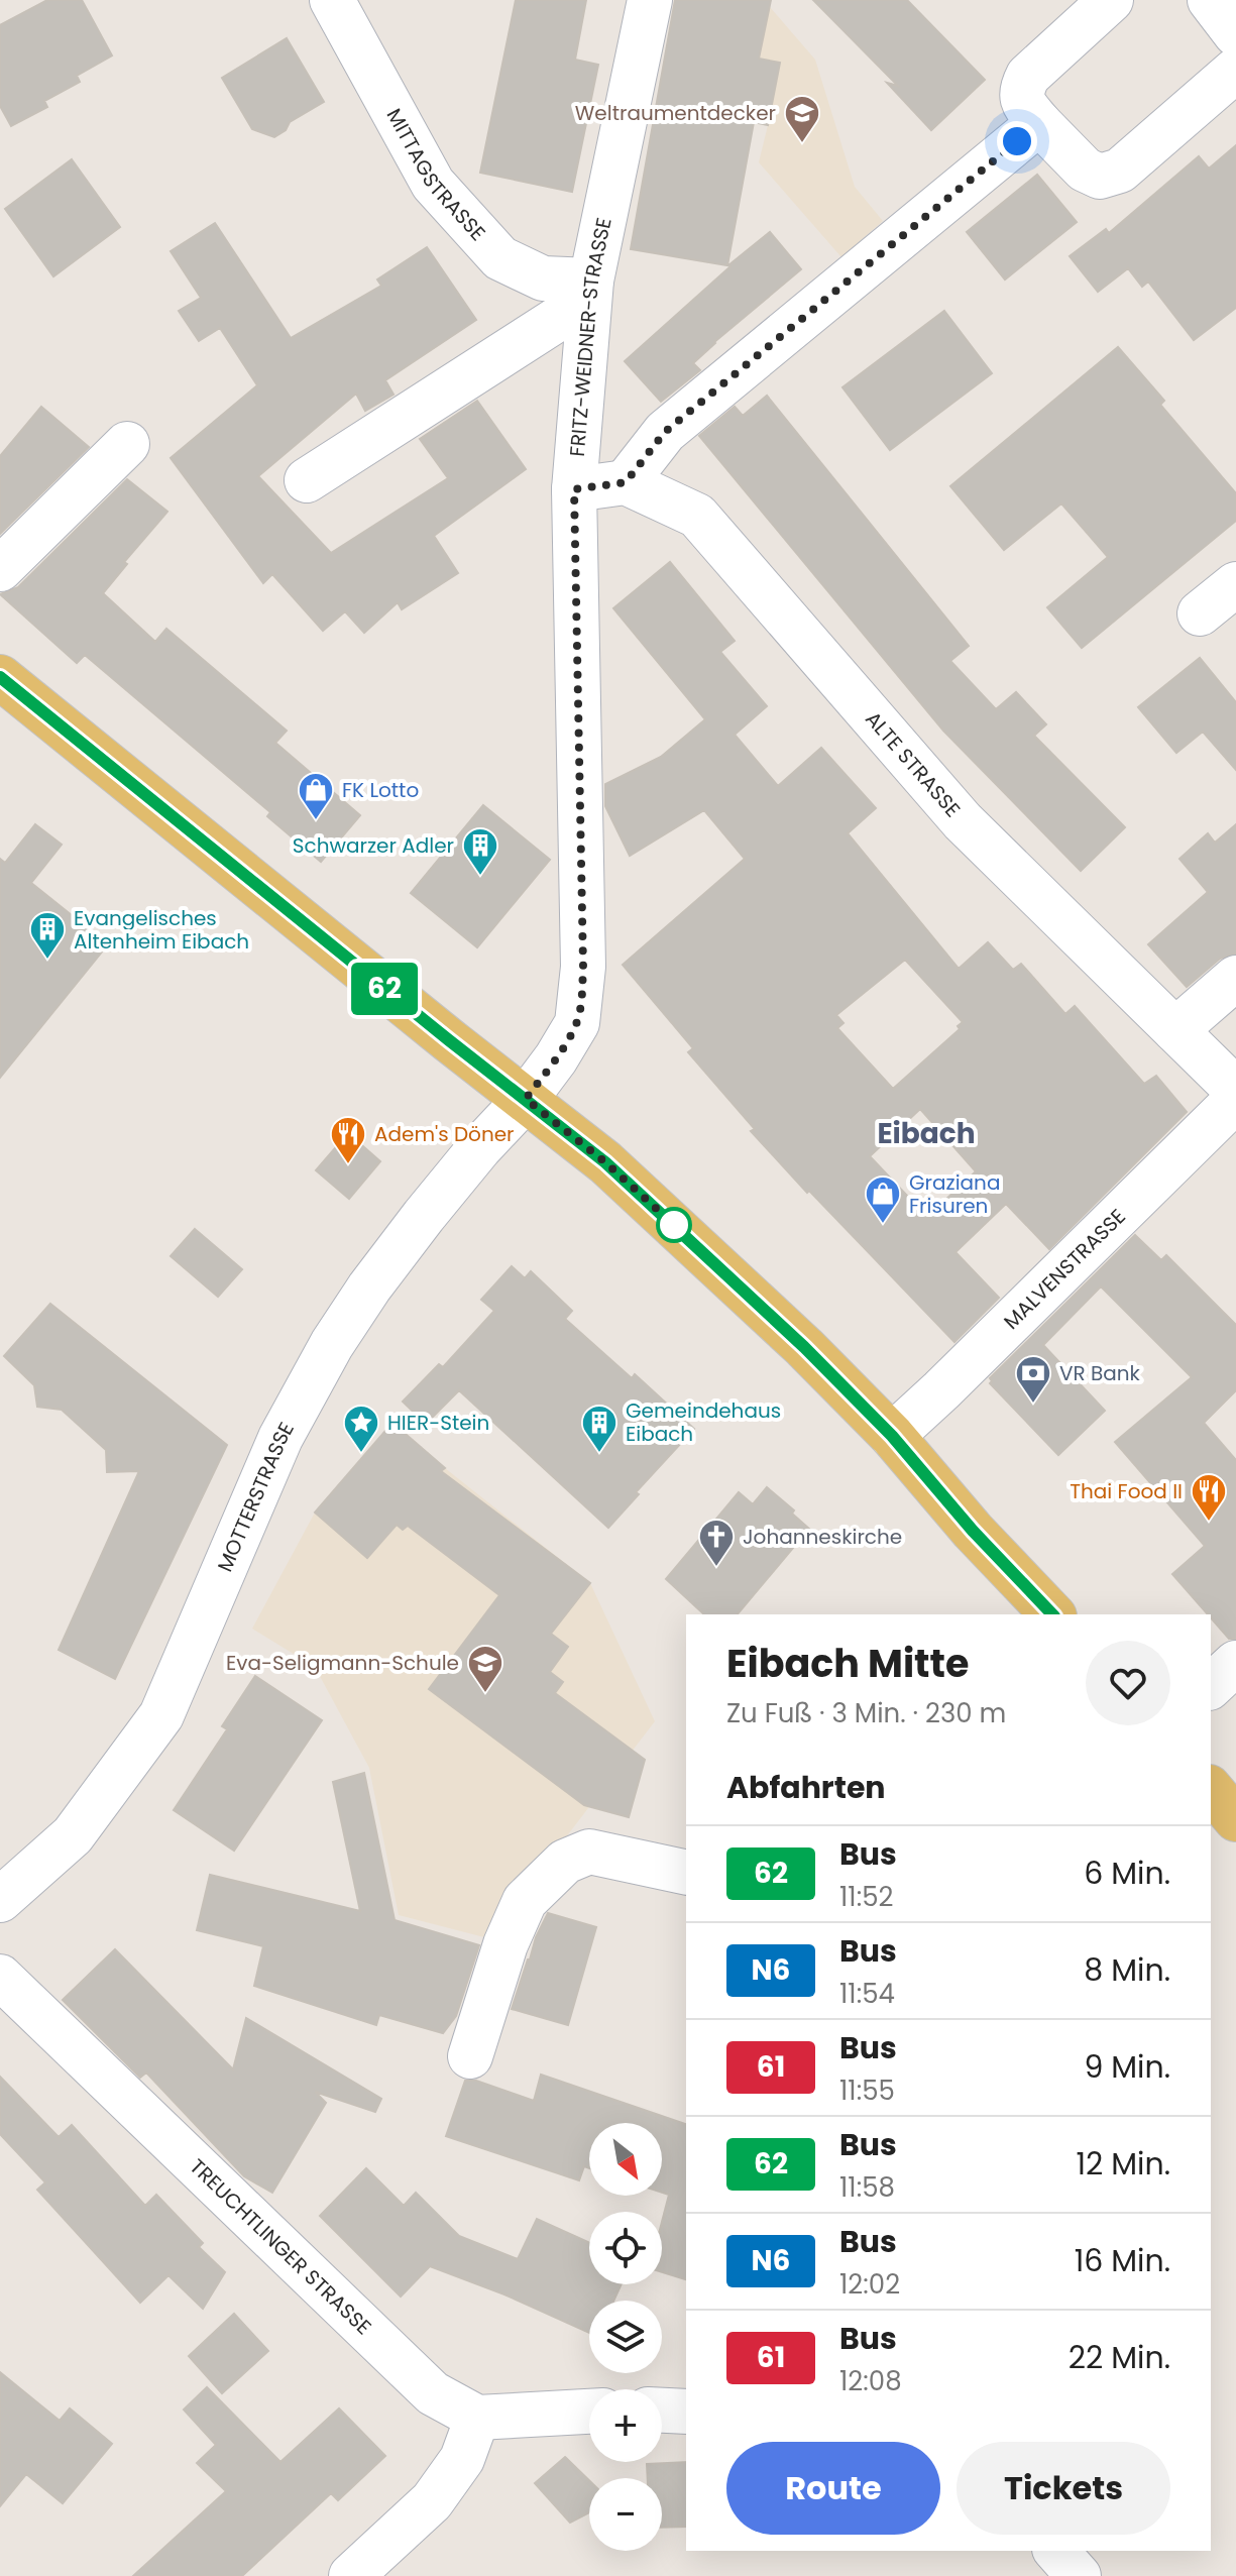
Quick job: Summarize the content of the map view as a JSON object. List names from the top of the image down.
{
  "streets": {
    "street": [
      "MITTAGSTRASSE",
      "FRITZ-WEIDNER-STRASSE",
      "ALTE STRASSE",
      "MALVENSTRASSE",
      "MOTTERSTRASSE",
      "TREUCHTLINGER STRASSE"
    ]
  },
  "crossings": [
    ["MITTAGSTRASSE", "FRITZ-WEIDNER-STRASSE"],
    ["FRITZ-WEIDNER-STRASSE", "MOTTERSTRASSE"]
  ],
  "districts": ["Eibach"],
  "places": {
    "school or university": ["Weltraumentdecker", "Eva-Seligmann-Schule"],
    "shop": ["FK Lotto", "Graziana Frisuren"],
    "building": ["Schwarzer Adler", "Evangelisches Altenheim Eibach", "Gemeindehaus Eibach"],
    "restaurant": ["Adem's Döner", "Thai Food II"],
    "bank": ["VR Bank"],
    "place": ["HIER-Stein"],
    "church": ["Johanneskirche"]
  },
  "lines": ["bus line 62"],
  "north": "bottom right",
  "page": {
    "on_map": "62",
    "heading": [
      ["Eibach Mitte", "Zu Fuß · 3 Min. · 230 m"],
      "Abfahrten"
    ],
    "list": [
      {
        "mark": "62",
        "name": "Bus",
        "note": "11:52",
        "value": "6 Min."
      },
      {
        "mark": "N6",
        "name": "Bus",
        "note": "11:54",
        "value": "8 Min."
      },
      {
        "mark": "61",
        "name": "Bus",
        "note": "11:55",
        "value": "9 Min."
      },
      {
        "mark": "62",
        "name": "Bus",
        "note": "11:58",
        "value": "12 Min."
      },
      {
        "mark": "N6",
        "name": "Bus",
        "note": "12:02",
        "value": "16 Min."
      },
      {
        "mark": "61",
        "name": "Bus",
        "note": "12:08",
        "value": "22 Min."
      }
    ],
    "map_buttons": ["+", "−"],
    "buttons": ["Route", "Tickets"]
  }
}
